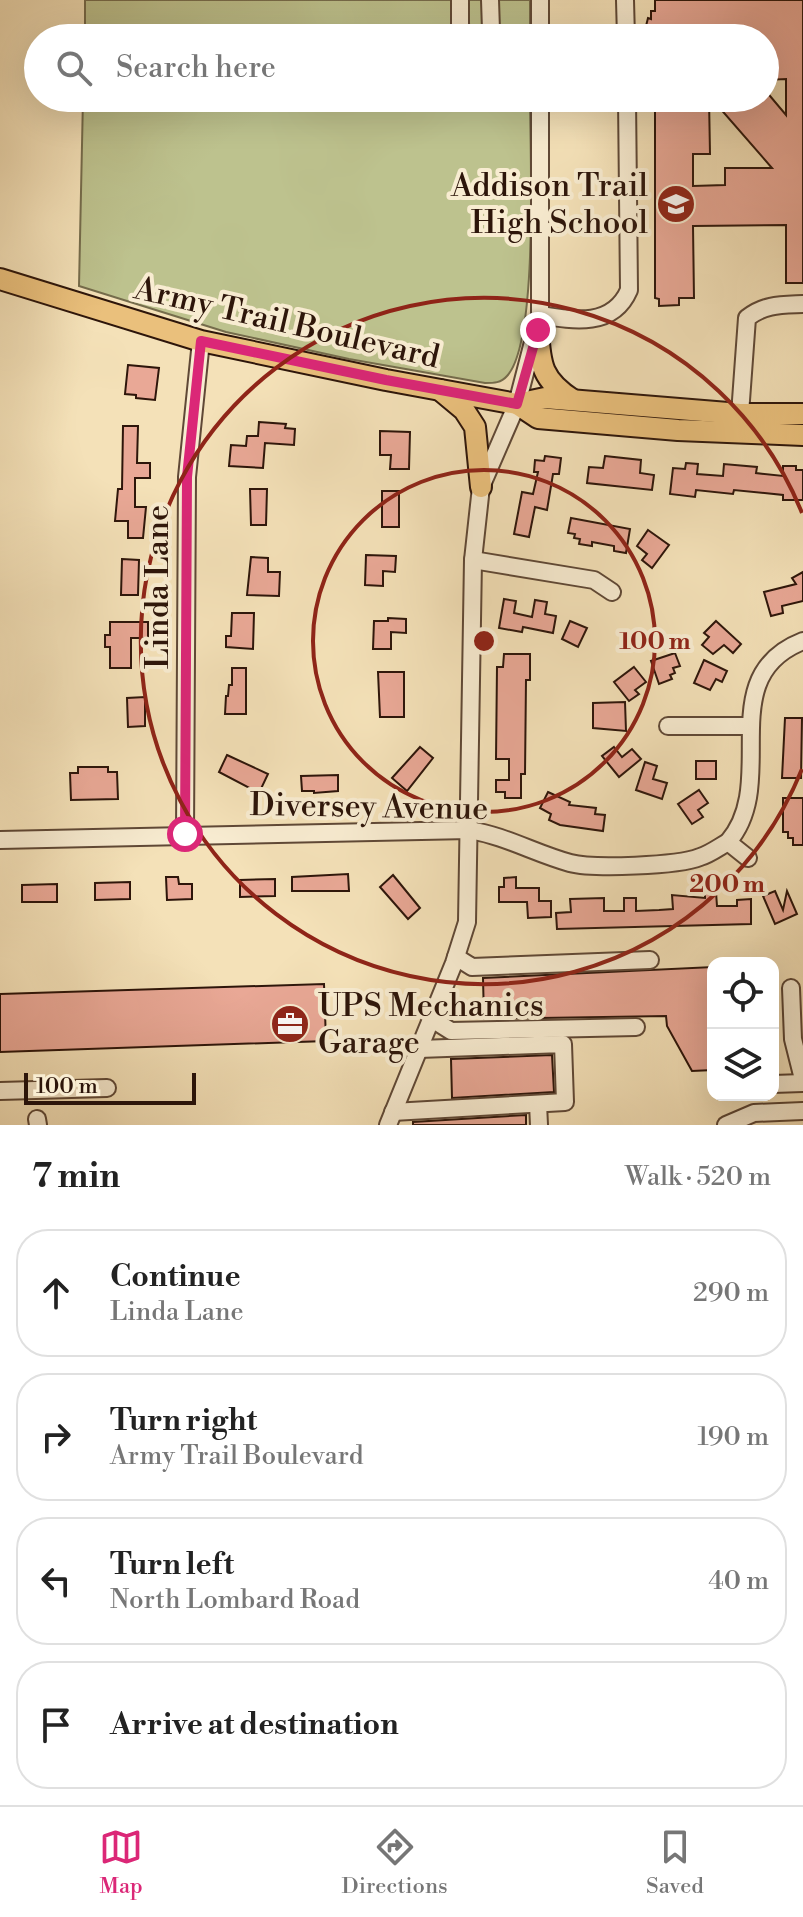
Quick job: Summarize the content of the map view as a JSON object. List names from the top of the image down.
{
  "streets": {
    "main road": ["Army Trail Boulevard"],
    "street": ["Linda Lane", "Diversey Avenue"]
  },
  "crossings": [
    ["Army Trail Boulevard", "Linda Lane"],
    ["Linda Lane", "Diversey Avenue"]
  ],
  "places": {
    "school or university": ["Addison Trail High School"],
    "office": ["UPS Mechanics Garage"]
  },
  "scale_bar": "100 m",
  "page": {
    "search": "Search here",
    "scale": "100 m",
    "heading": ["7 min", "Walk · 520 m"],
    "list": [
      ["Continue", "Linda Lane", "290 m"],
      ["Turn right", "Army Trail Boulevard", "190 m"],
      ["Turn left", "North Lombard Road", "40 m"],
      "Arrive at destination"
    ],
    "nav": ["Map", "Directions", "Saved"]
  },
  "rings": ["100 m", "200 m"]
}
